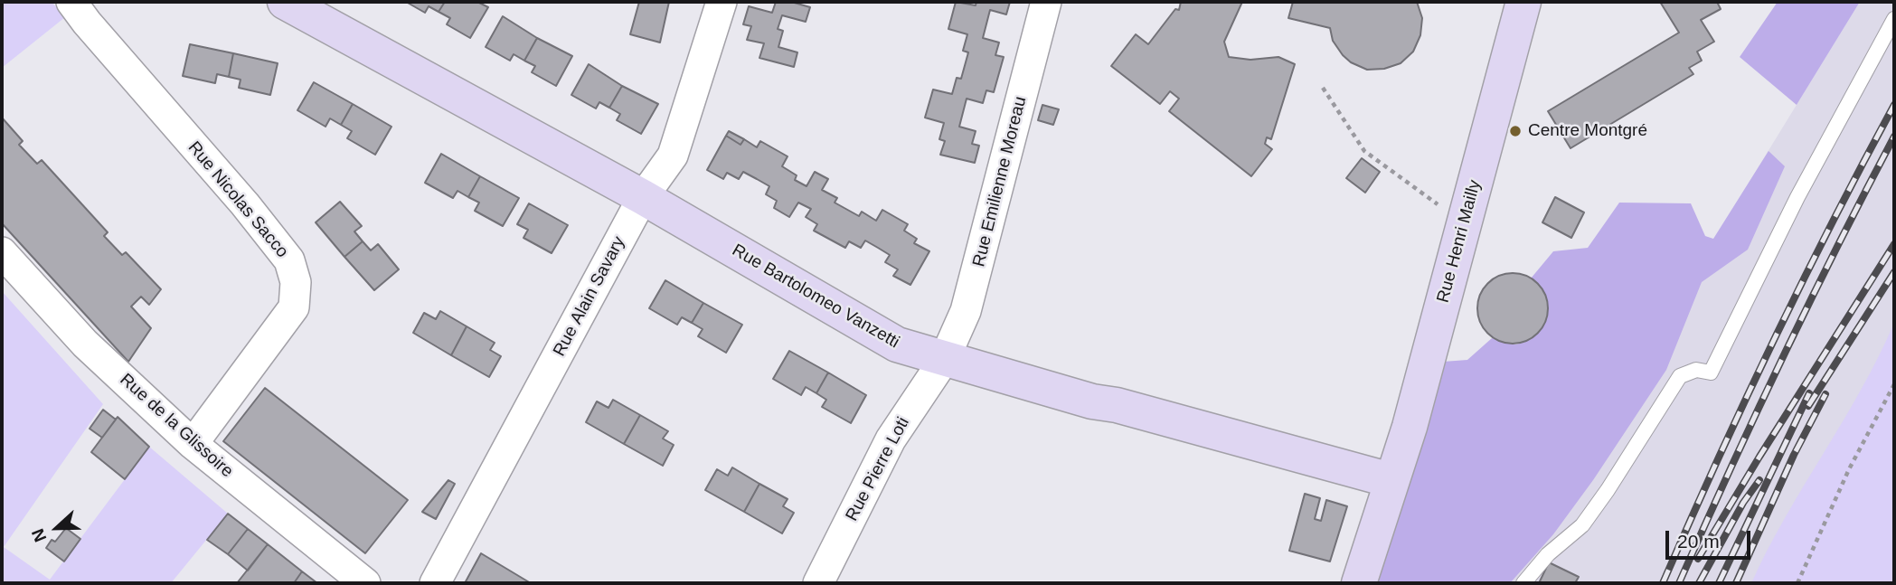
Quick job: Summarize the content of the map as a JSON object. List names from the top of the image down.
{
  "streets": {
    "street": [
      "Rue Emilienne Moreau",
      "Rue Nicolas Sacco",
      "Rue Henri Mailly",
      "Rue Alain Savary",
      "Rue Bartolomeo Vanzetti",
      "Rue de la Glissoire",
      "Rue Pierre Loti"
    ]
  },
  "crossings": [
    ["Rue Emilienne Moreau", "Rue Bartolomeo Vanzetti"],
    ["Rue Emilienne Moreau", "Rue Pierre Loti"],
    ["Rue Nicolas Sacco", "Rue de la Glissoire"],
    ["Rue Henri Mailly", "Rue Bartolomeo Vanzetti"],
    ["Rue Alain Savary", "Rue Bartolomeo Vanzetti"],
    ["Rue Bartolomeo Vanzetti", "Rue Pierre Loti"]
  ],
  "places": ["Centre Montgré"],
  "scale_bar": "20 m",
  "north": "left"
}
